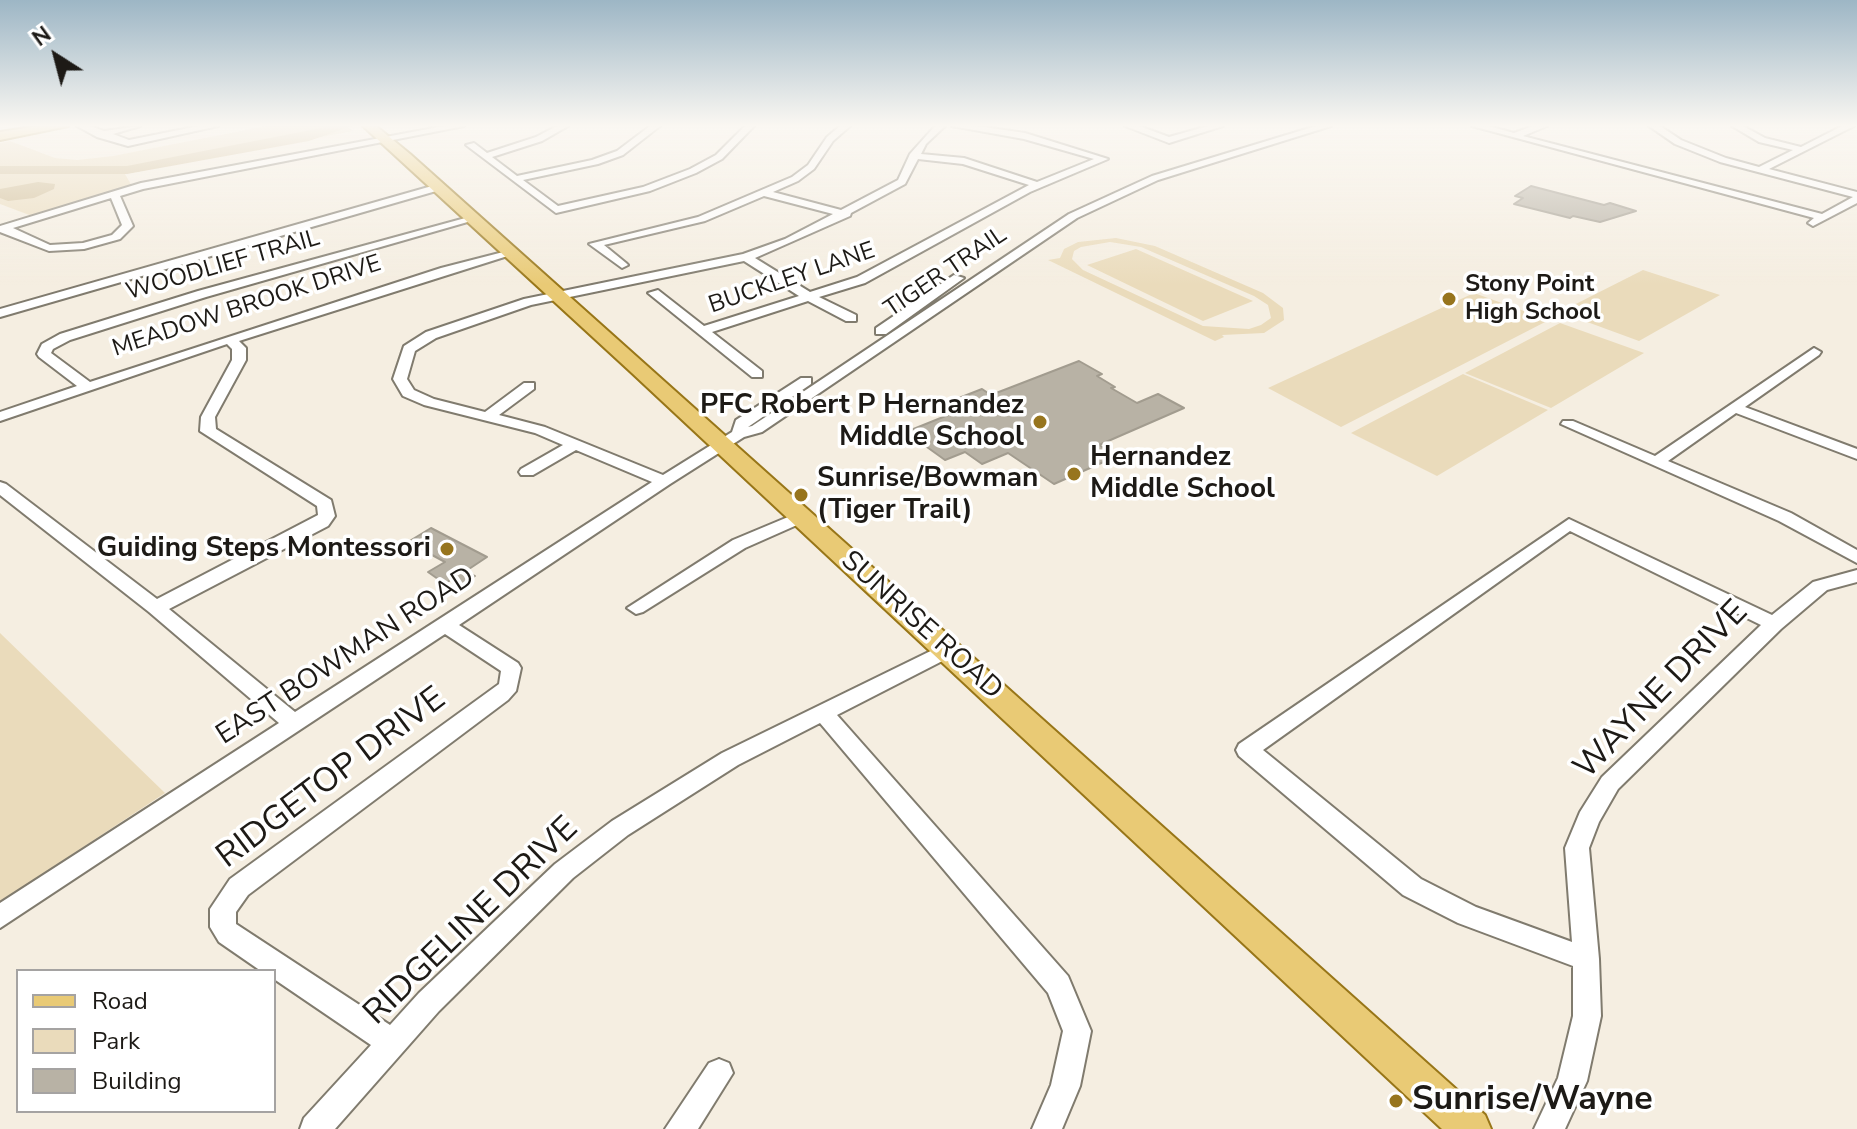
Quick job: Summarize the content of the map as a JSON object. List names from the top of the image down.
{
  "streets": {
    "main road": ["SUNRISE ROAD"],
    "street": [
      "WOODLIEF TRAIL",
      "TIGER TRAIL",
      "BUCKLEY LANE",
      "MEADOW BROOK DRIVE",
      "EAST BOWMAN ROAD",
      "WAYNE DRIVE",
      "RIDGETOP DRIVE",
      "RIDGELINE DRIVE"
    ]
  },
  "crossings": [
    ["WOODLIEF TRAIL", "MEADOW BROOK DRIVE"],
    ["WOODLIEF TRAIL", "SUNRISE ROAD"],
    ["TIGER TRAIL", "SUNRISE ROAD"],
    ["TIGER TRAIL", "EAST BOWMAN ROAD"],
    ["MEADOW BROOK DRIVE", "SUNRISE ROAD"],
    ["SUNRISE ROAD", "EAST BOWMAN ROAD"],
    ["SUNRISE ROAD", "RIDGELINE DRIVE"],
    ["EAST BOWMAN ROAD", "RIDGETOP DRIVE"],
    ["RIDGETOP DRIVE", "RIDGELINE DRIVE"]
  ],
  "places": [
    "Stony Point High School",
    "PFC Robert P Hernandez Middle School",
    "Hernandez Middle School",
    "Sunrise/Bowman (Tiger Trail)",
    "Guiding Steps Montessori",
    "Sunrise/Wayne"
  ],
  "legend": ["Road", "Park", "Building"],
  "north": "top left"
}
